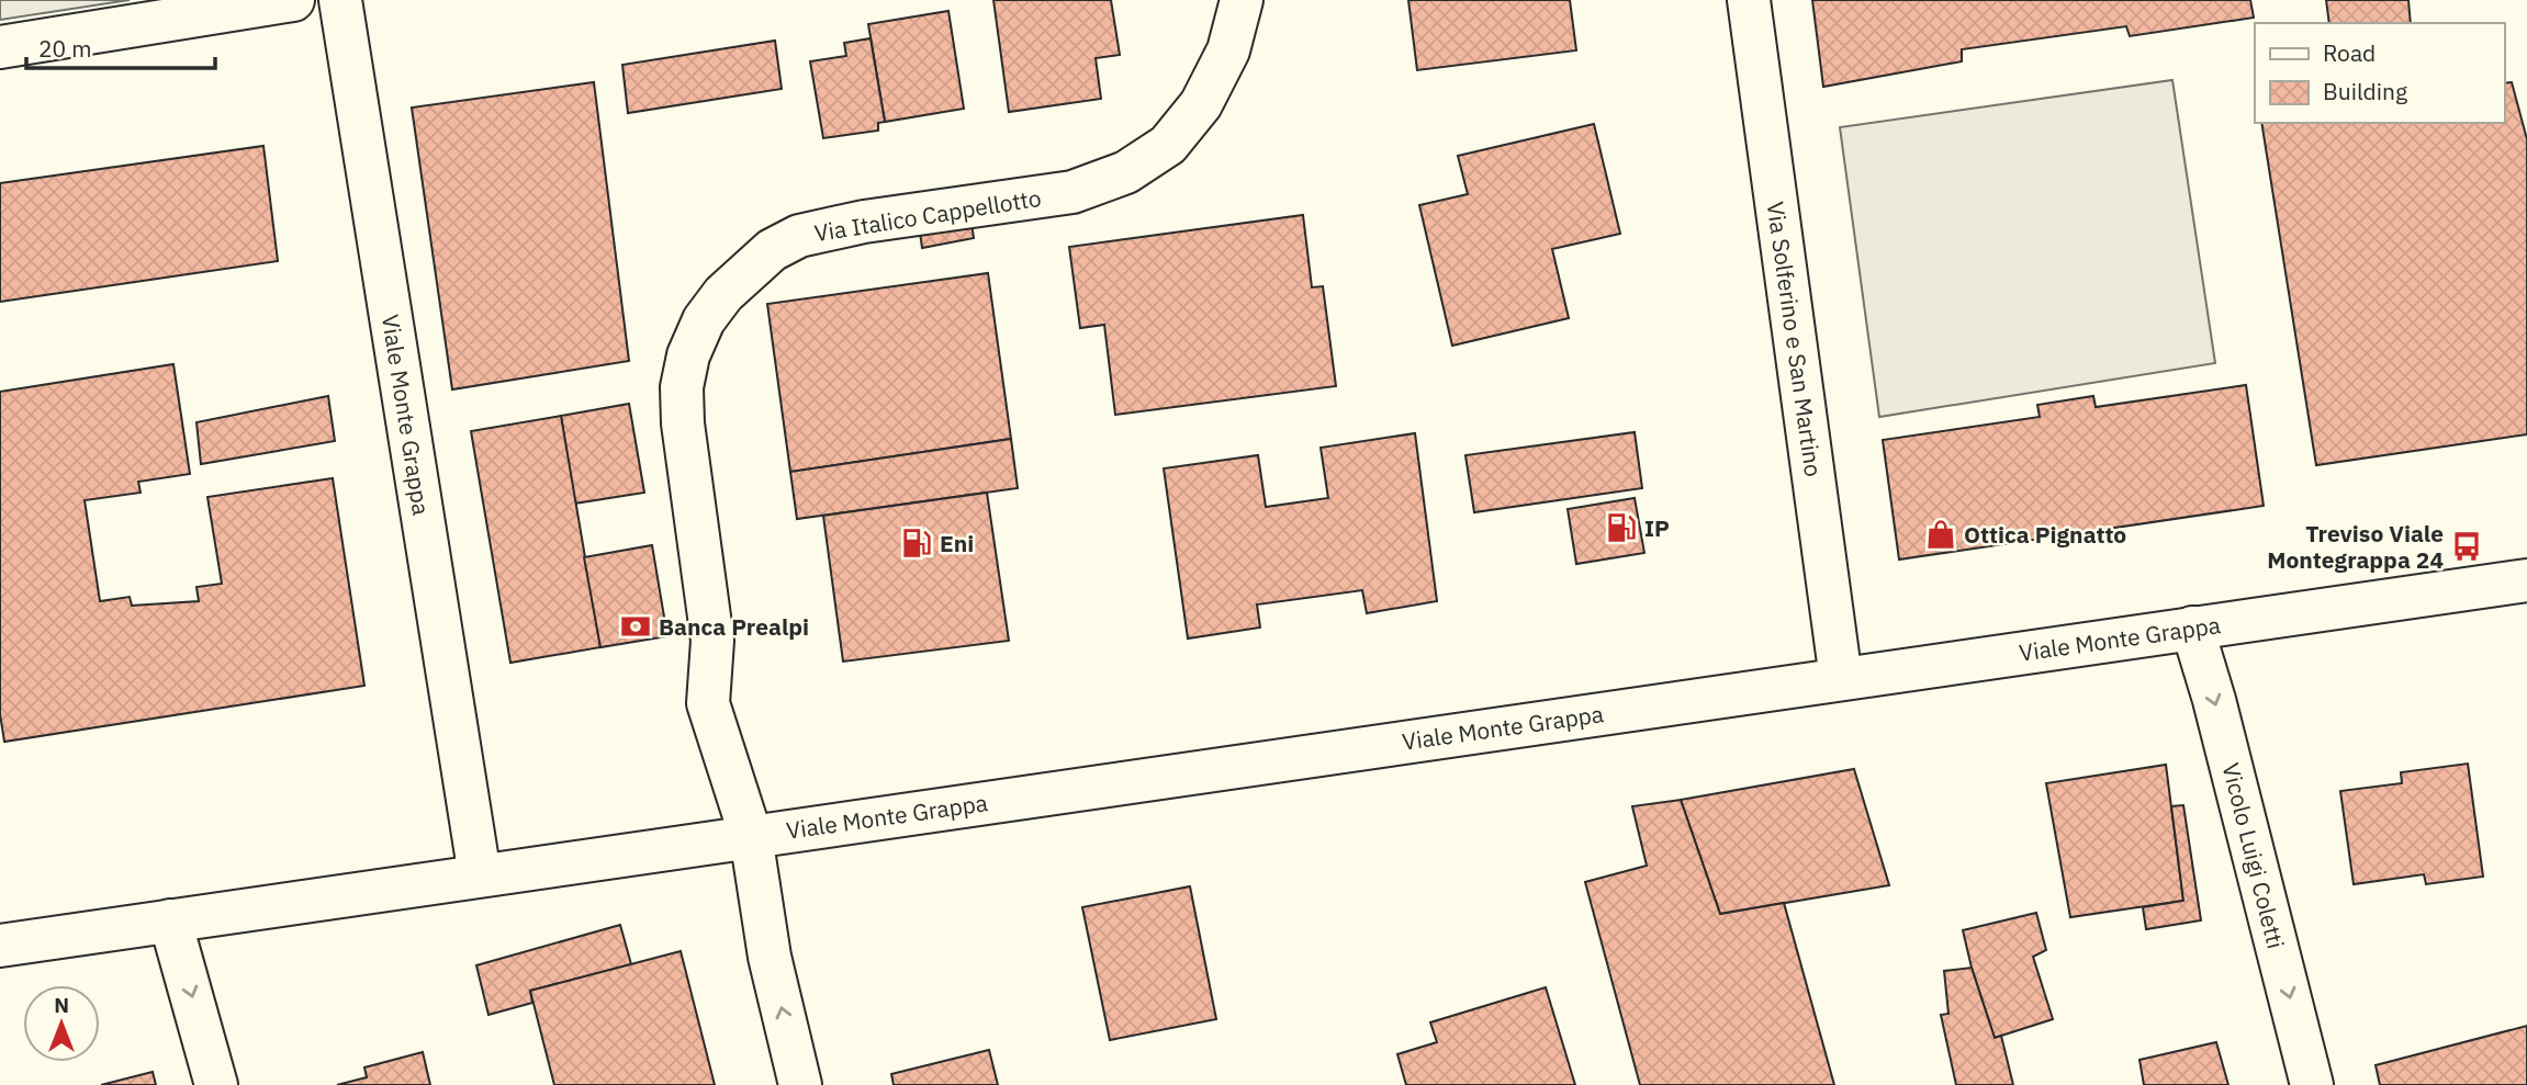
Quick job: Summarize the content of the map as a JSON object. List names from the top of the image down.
{
  "streets": {
    "street": [
      "Via Italico Cappellotto",
      "Via Solferino e San Martino",
      "Viale Monte Grappa",
      "Vicolo Luigi Coletti"
    ]
  },
  "crossings": [
    ["Via Italico Cappellotto", "Viale Monte Grappa"],
    ["Via Solferino e San Martino", "Viale Monte Grappa"],
    ["Viale Monte Grappa", "Vicolo Luigi Coletti"]
  ],
  "one_way": ["Vicolo Luigi Coletti"],
  "places": {
    "fuel station": ["IP", "Eni"],
    "shop": ["Ottica Pignatto"],
    "bus stop": ["Treviso Viale Montegrappa 24"],
    "bank": ["Banca Prealpi"]
  },
  "legend": ["Road", "Building"],
  "scale_bar": "20 m",
  "north": "top"
}
